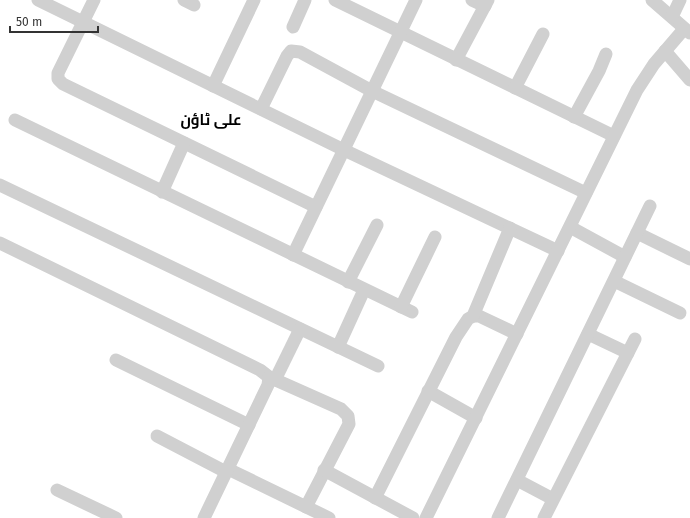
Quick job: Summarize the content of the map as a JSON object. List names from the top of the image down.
{
  "districts": ["علی ٹاؤن"],
  "scale_bar": "50 m"
}
